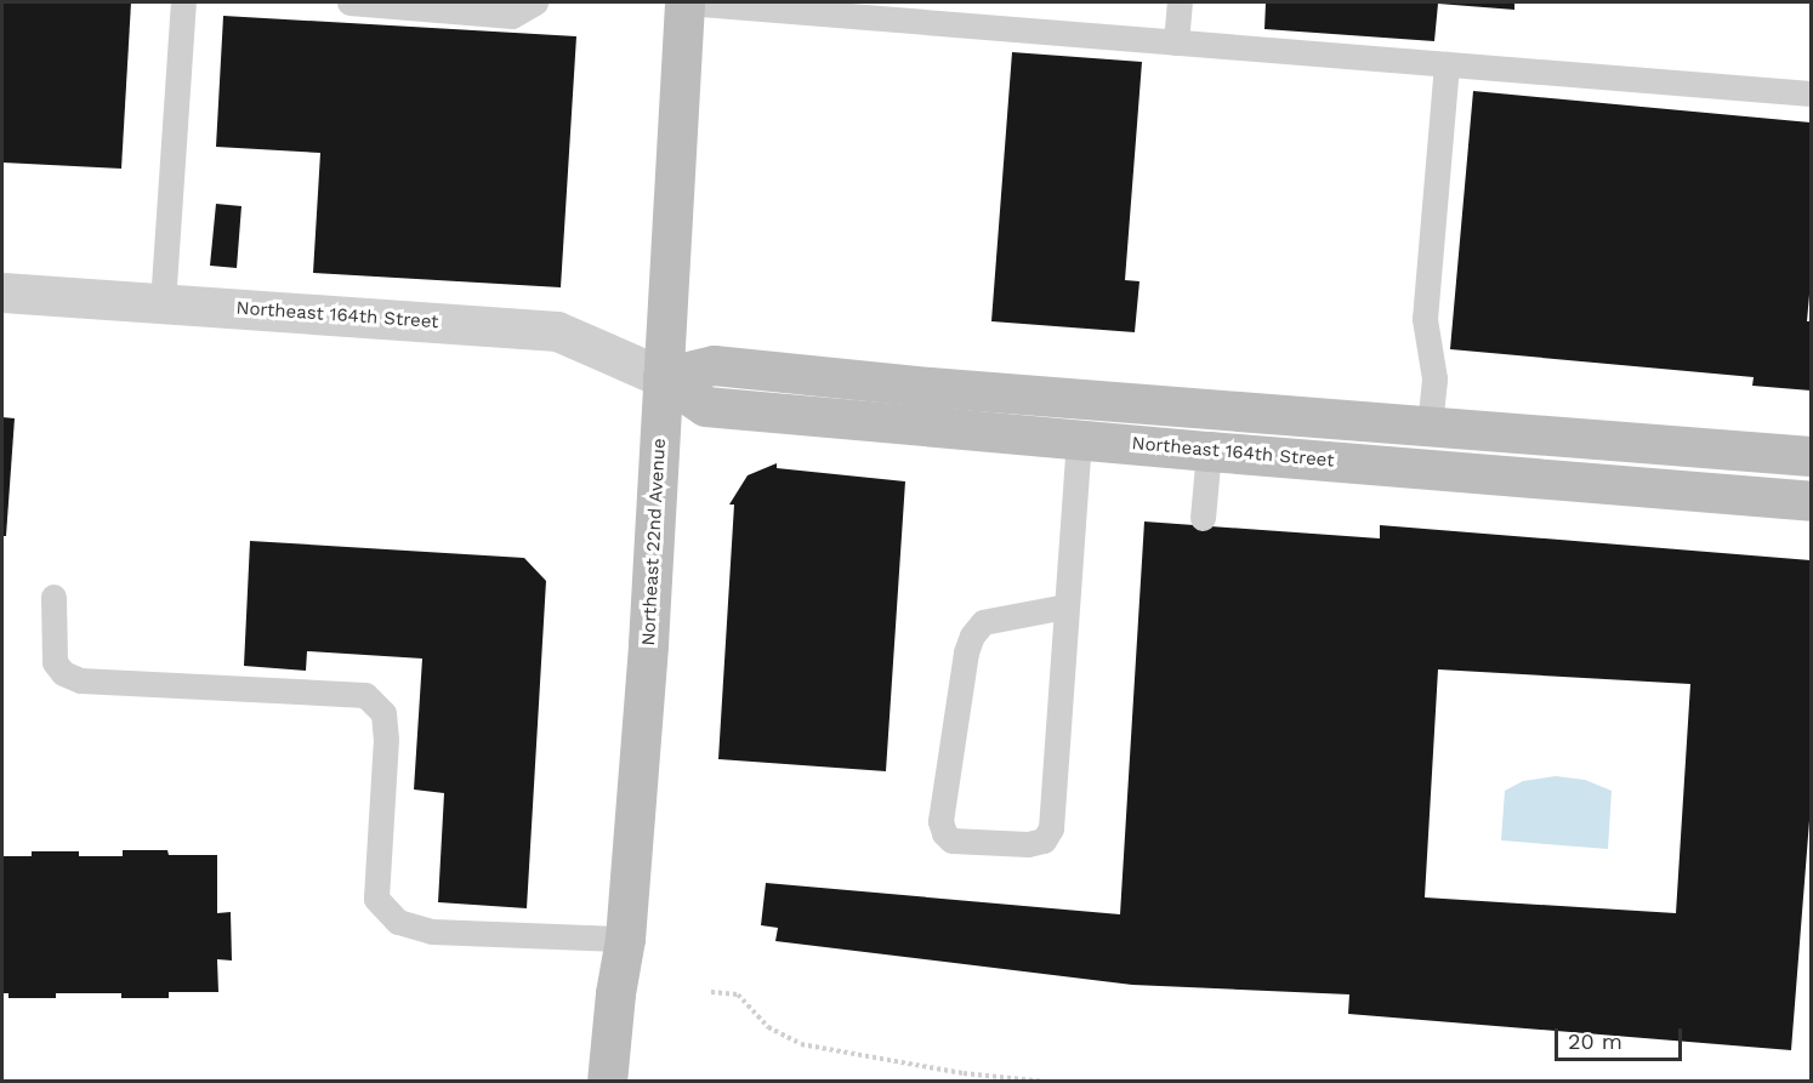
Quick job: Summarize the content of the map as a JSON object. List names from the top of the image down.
{
  "streets": {
    "street": ["Northeast 164th Street", "Northeast 22nd Avenue"]
  },
  "crossings": [
    ["Northeast 164th Street", "Northeast 22nd Avenue"]
  ],
  "scale_bar": "20 m"
}
